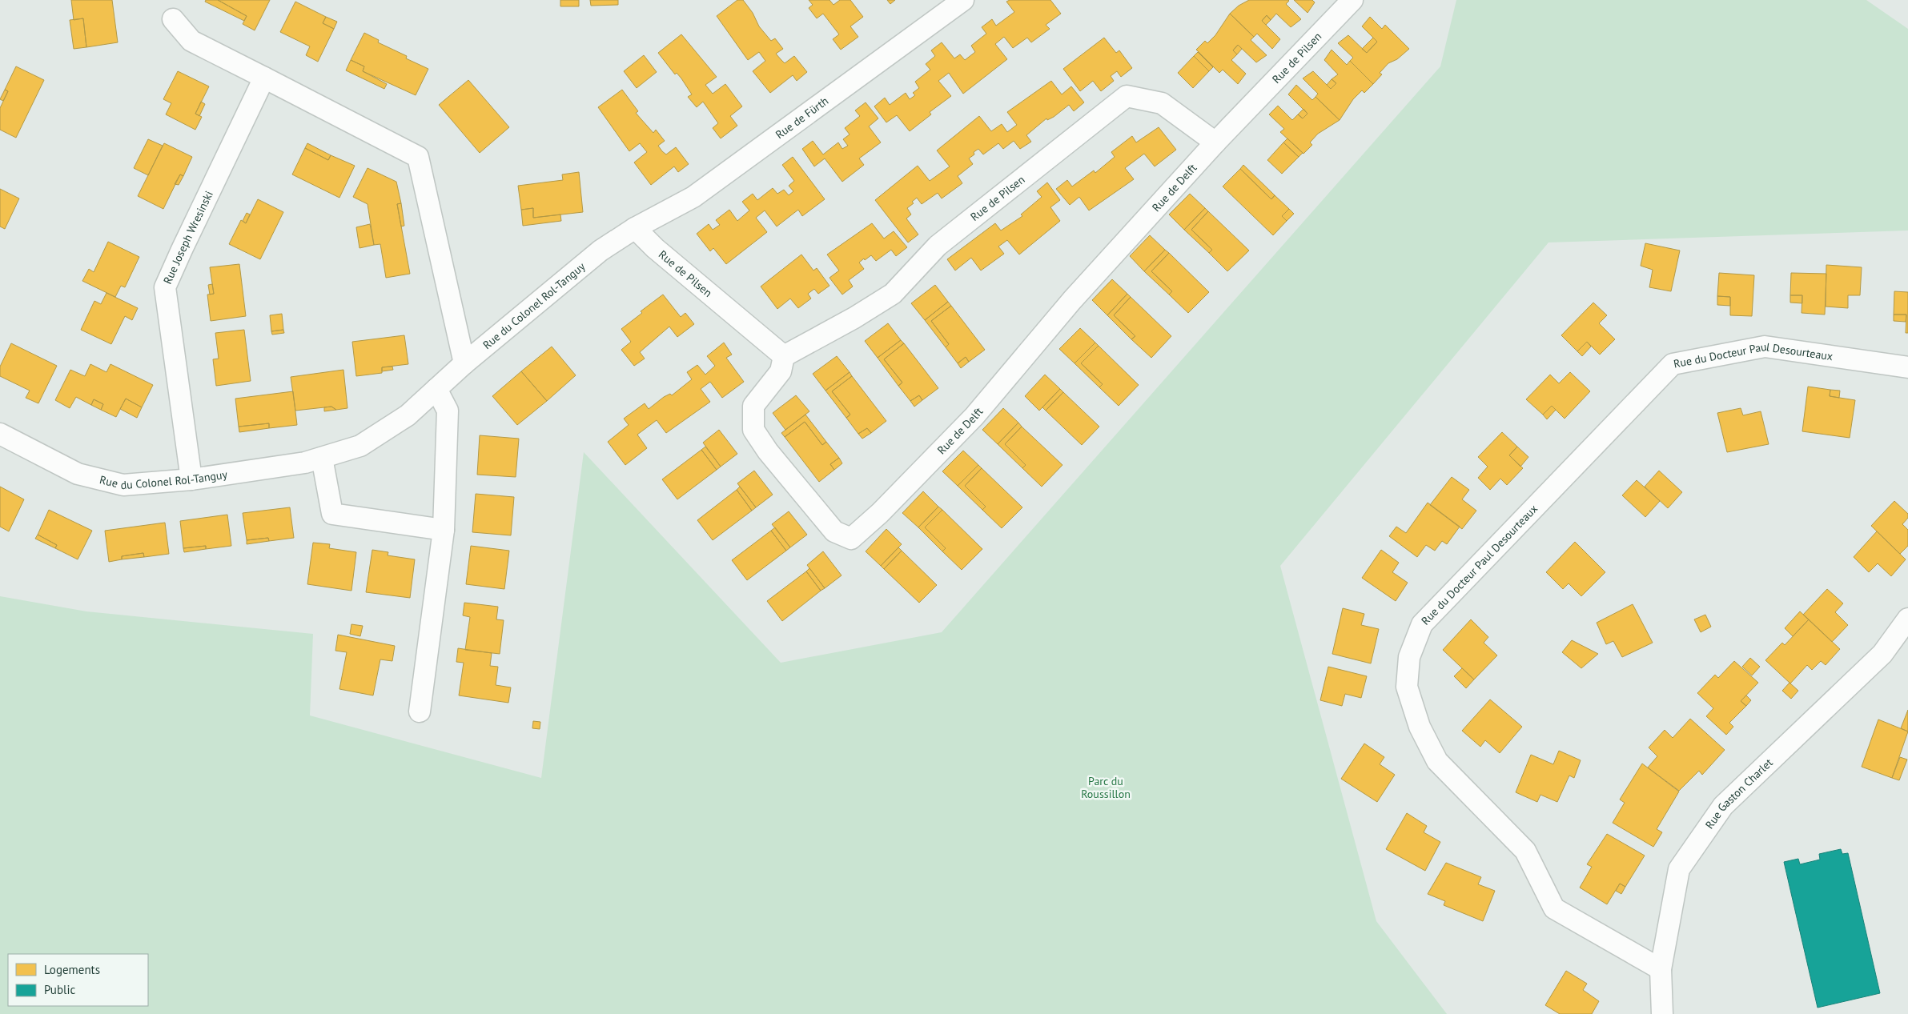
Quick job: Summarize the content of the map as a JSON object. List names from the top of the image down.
{
  "streets": {
    "street": [
      "Rue de Pilsen",
      "Rue de Fürth",
      "Rue de Delft",
      "Rue Joseph Wresinski",
      "Rue du Colonel Rol-Tanguy",
      "Rue du Docteur Paul Desourteaux",
      "Rue Gaston Charlet"
    ]
  },
  "crossings": [
    ["Rue de Pilsen", "Rue de Fürth"],
    ["Rue de Pilsen", "Rue de Delft"],
    ["Rue de Pilsen", "Rue du Colonel Rol-Tanguy"],
    ["Rue de Fürth", "Rue du Colonel Rol-Tanguy"],
    ["Rue Joseph Wresinski", "Rue du Colonel Rol-Tanguy"],
    ["Rue du Docteur Paul Desourteaux", "Rue Gaston Charlet"]
  ],
  "parks": ["Parc du Roussillon"],
  "legend": ["Logements", "Public"]
}
